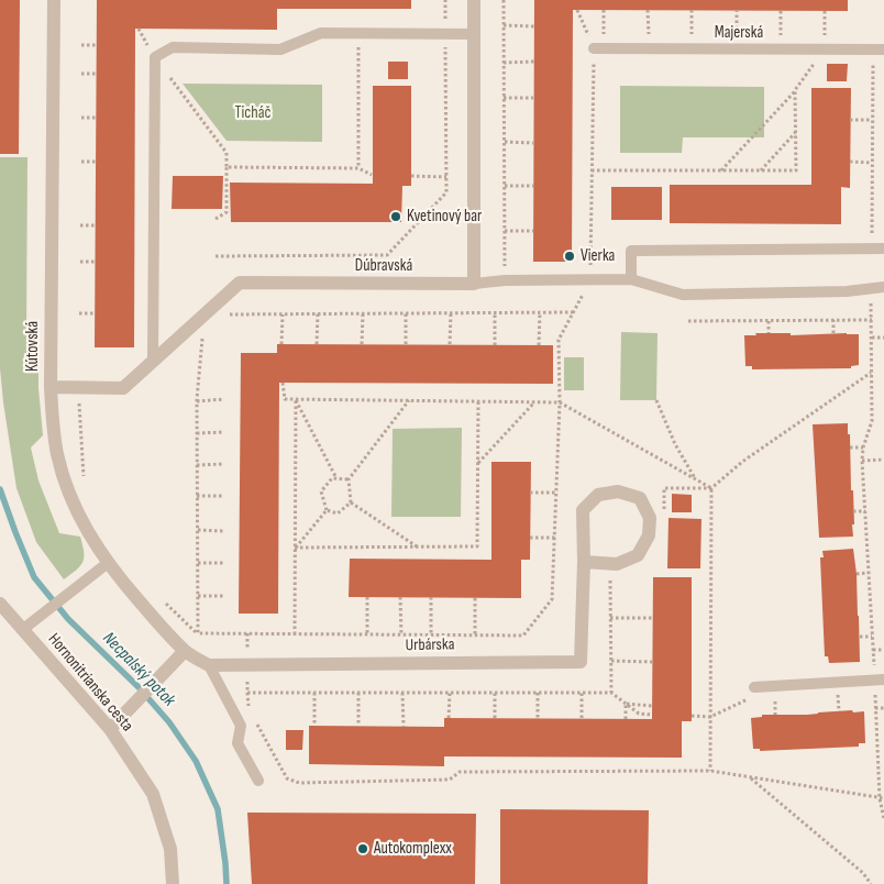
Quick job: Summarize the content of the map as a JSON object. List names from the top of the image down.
{
  "streets": {
    "street": [
      "Dúbravská",
      "Kútovská",
      "Urbárska",
      "Hornonitrianska cesta"
    ],
    "lane": ["Majerská"]
  },
  "crossings": [
    ["Dúbravská", "Kútovská"]
  ],
  "water": ["Necpalský potok"],
  "parks": ["Ticháč"],
  "places": ["Kvetinový bar", "Vierka", "Autokomplexx"]
}
